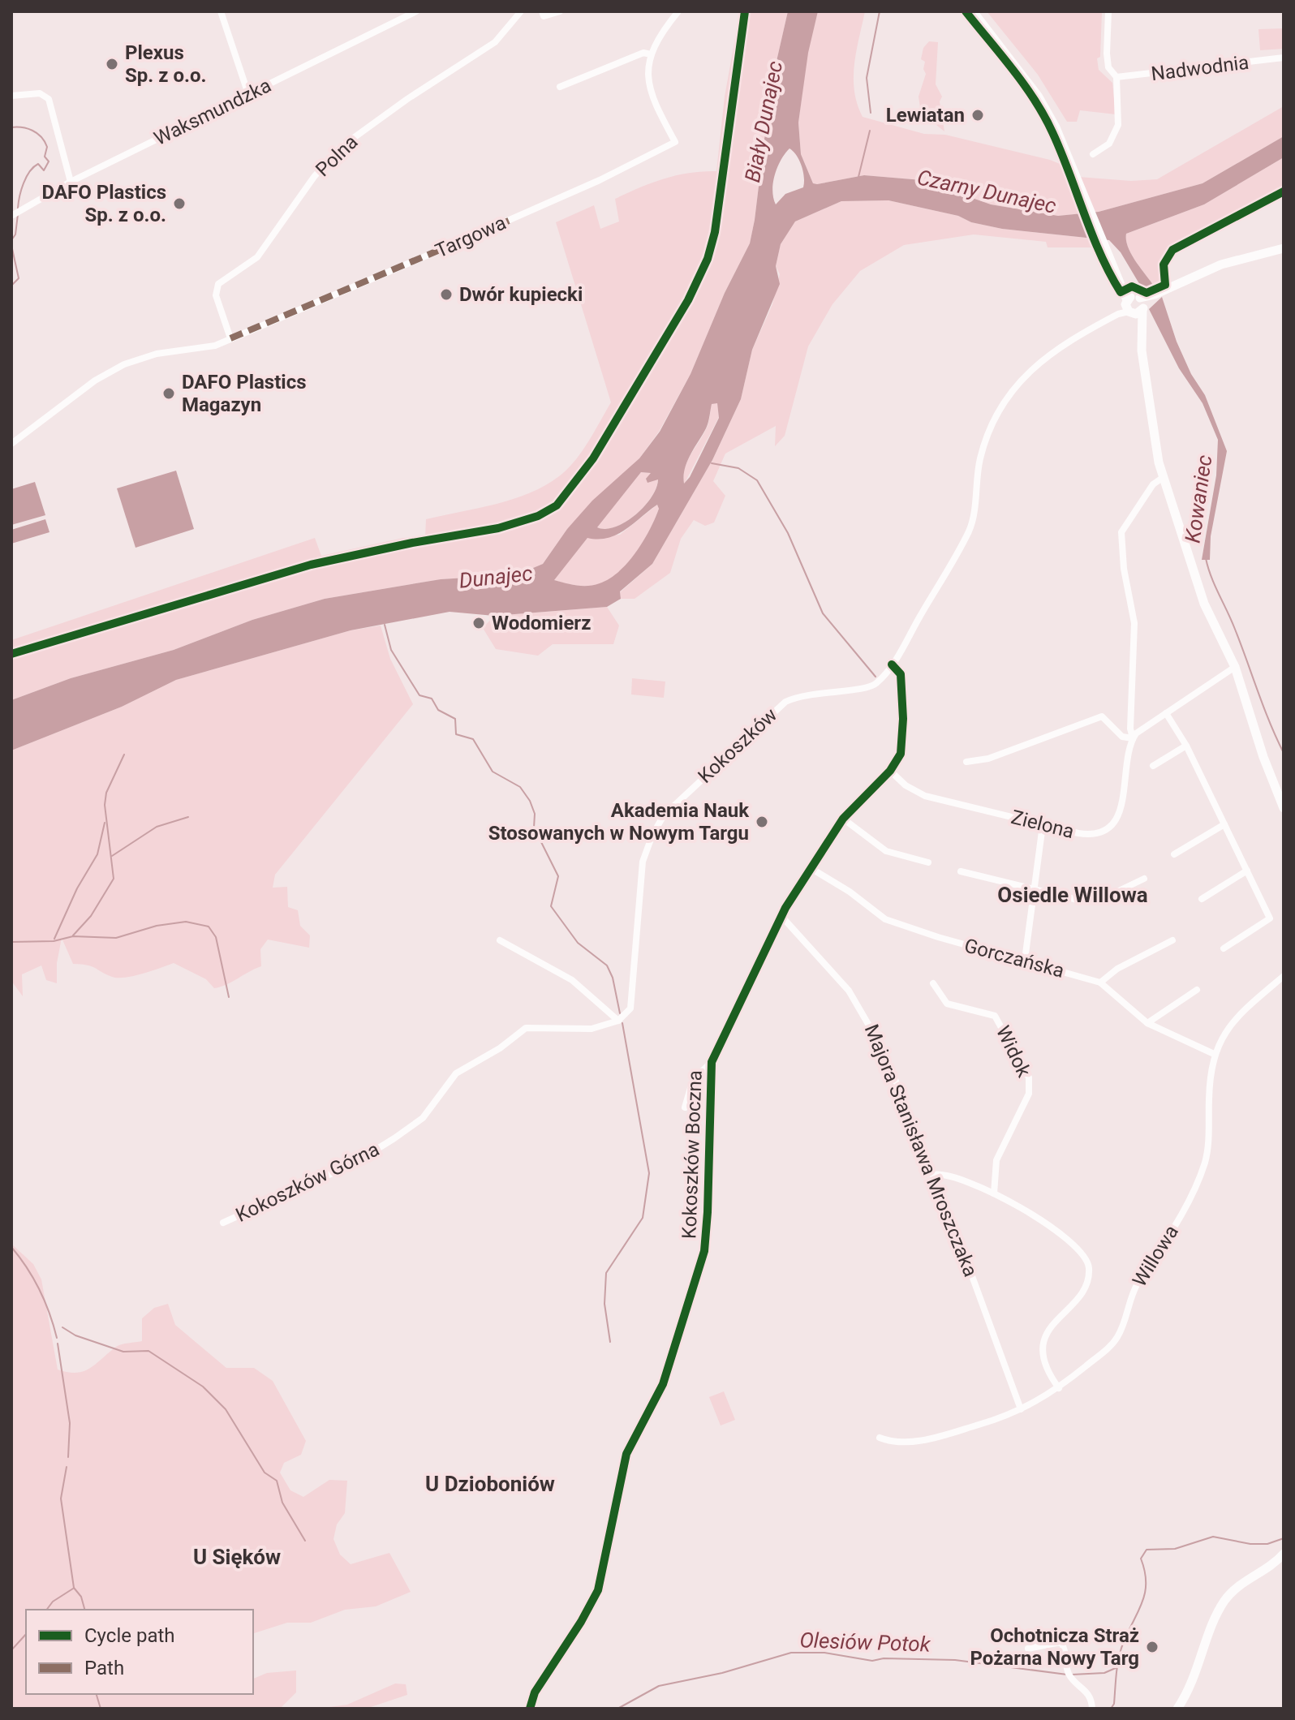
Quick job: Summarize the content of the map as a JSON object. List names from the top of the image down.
{
  "streets": {
    "street": [
      "Nadwodnia",
      "Waksmundzka",
      "Polna",
      "Targowa",
      "Kokoszków",
      "Zielona",
      "Gorczańska",
      "Widok",
      "Majora Stanisława Mroszczaka",
      "Kokoszków Boczna",
      "Kokoszków Górna",
      "Willowa"
    ]
  },
  "crossings": [
    ["Polna", "Targowa"],
    ["Kokoszków", "Kokoszków Boczna"],
    ["Kokoszków", "Kokoszków Górna"],
    ["Zielona", "Kokoszków Boczna"],
    ["Gorczańska", "Kokoszków Boczna"],
    ["Gorczańska", "Willowa"],
    ["Majora Stanisława Mroszczaka", "Kokoszków Boczna"],
    ["Majora Stanisława Mroszczaka", "Willowa"]
  ],
  "districts": ["Osiedle Willowa", "U Dzioboniów", "U Sięków"],
  "water": [
    "Biały Dunajec",
    "Czarny Dunajec",
    "Kowaniec",
    "Dunajec",
    "Olesiów Potok"
  ],
  "places": [
    "Plexus Sp. z o.o.",
    "Lewiatan",
    "DAFO Plastics Sp. z o.o.",
    "Dwór kupiecki",
    "DAFO Plastics Magazyn",
    "Wodomierz",
    "Akademia Nauk Stosowanych w Nowym Targu",
    "Ochotnicza Straż Pożarna Nowy Targ"
  ],
  "legend": ["Cycle path", "Path"]
}
